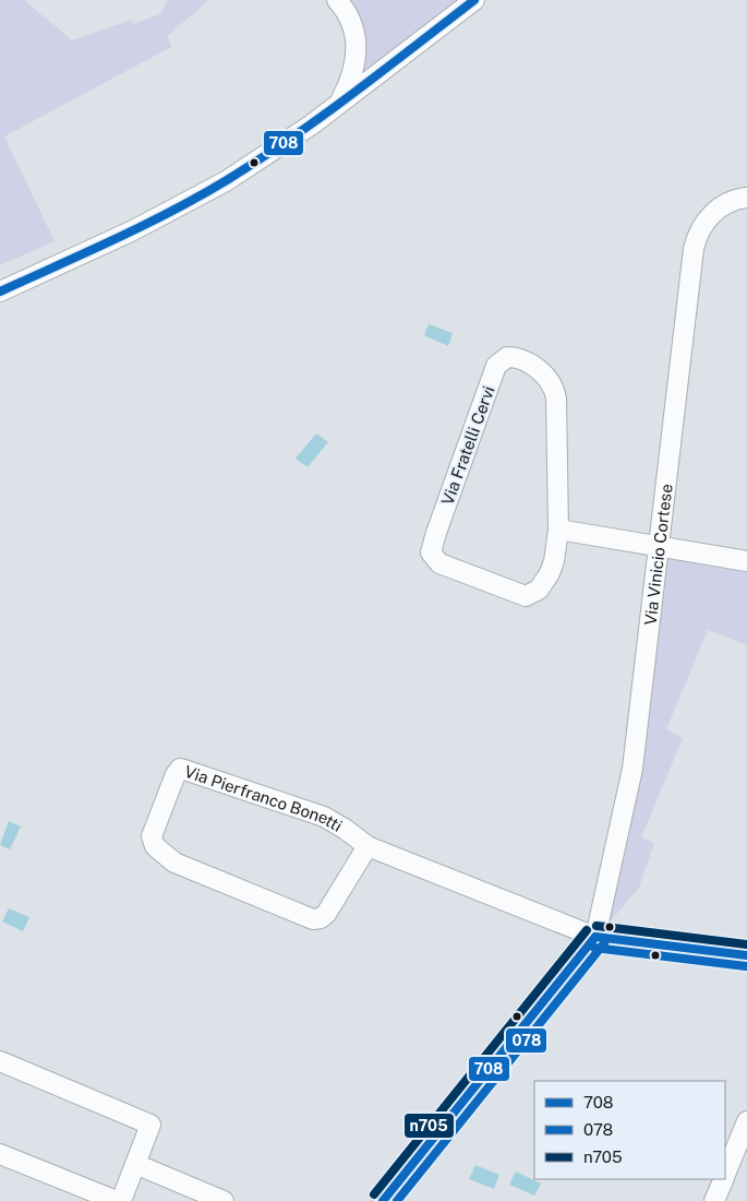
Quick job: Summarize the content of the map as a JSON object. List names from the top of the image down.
{
  "streets": {
    "street": ["Via Fratelli Cervi", "Via Vinicio Cortese", "Via Pierfranco Bonetti"]
  },
  "crossings": [
    ["Via Vinicio Cortese", "Via Pierfranco Bonetti"]
  ],
  "lines": ["transit line 708", "transit line n705", "transit line 078"],
  "legend": ["708", "078", "n705"]
}
